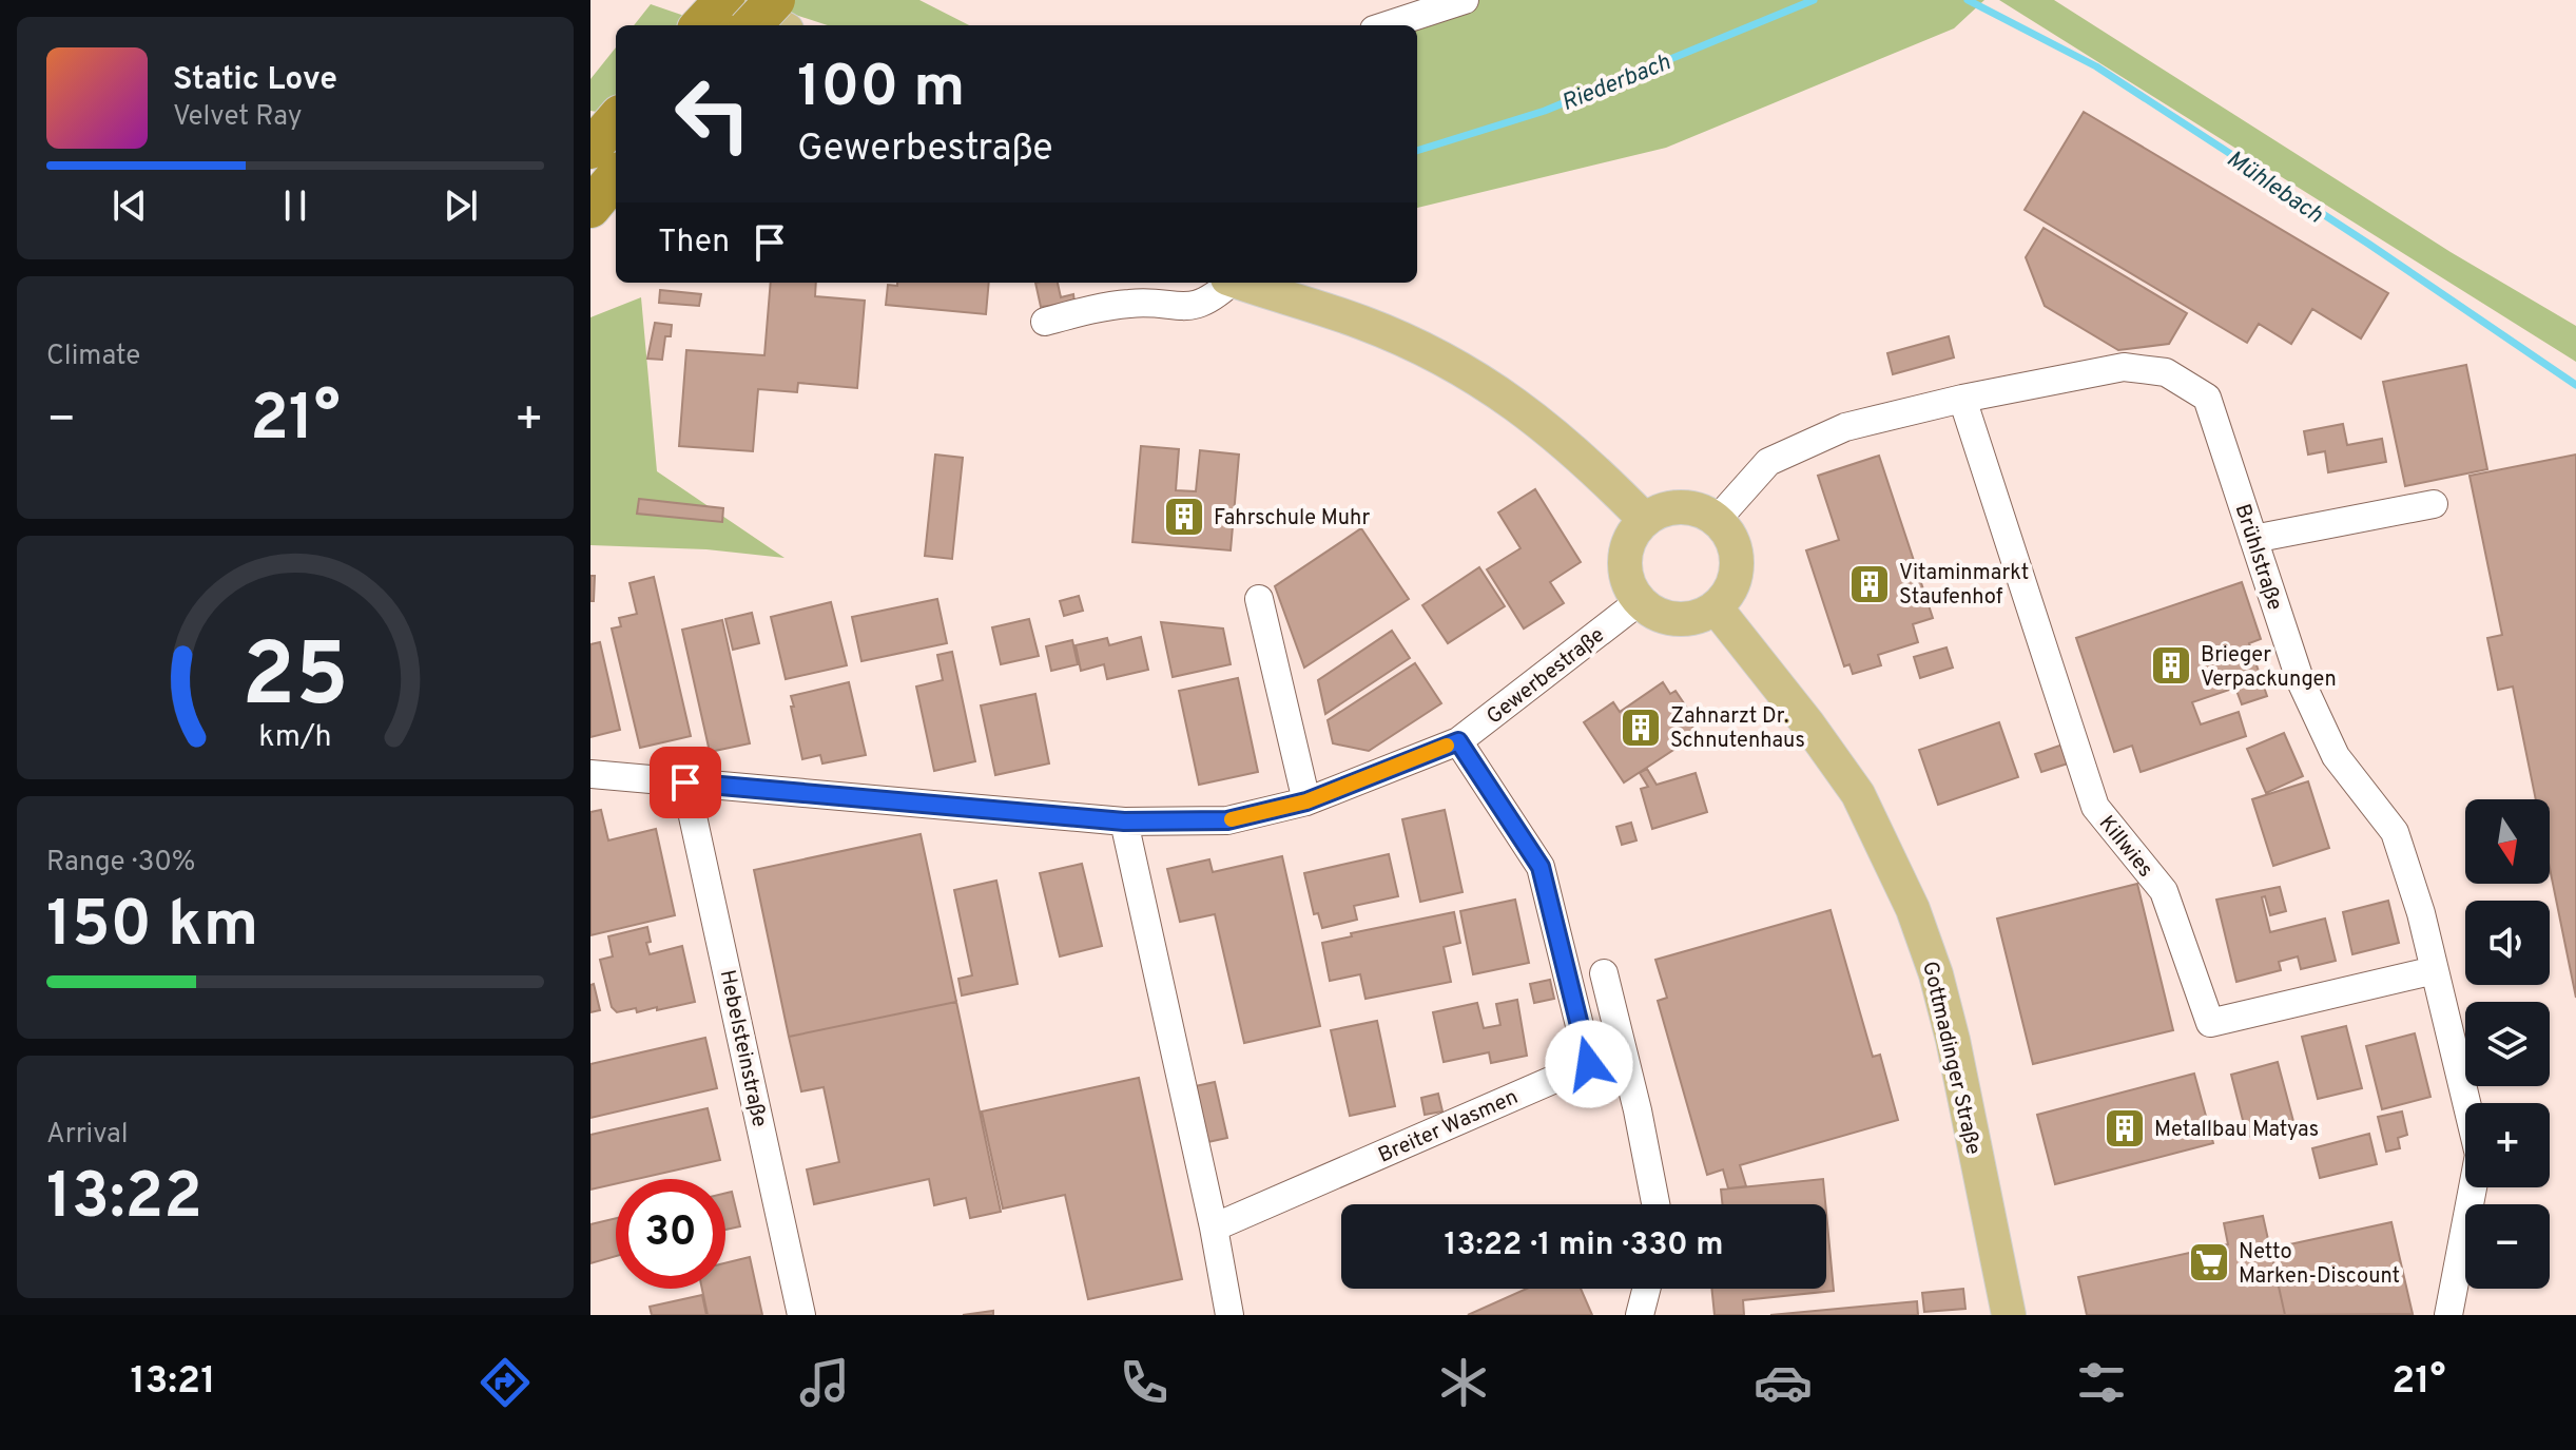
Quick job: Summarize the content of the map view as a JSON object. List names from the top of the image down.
{
  "streets": {
    "main road": ["Gottmadinger Straße"],
    "street": [
      "Brühlstraße",
      "Gewerbestraße",
      "Killwies",
      "Hebelsteinstraße",
      "Breiter Wasmen"
    ]
  },
  "crossings": [
    ["Brühlstraße", "Gewerbestraße"],
    ["Brühlstraße", "Killwies"],
    ["Brühlstraße", "Gottmadinger Straße"],
    ["Gewerbestraße", "Hebelsteinstraße"],
    ["Gewerbestraße", "Gottmadinger Straße"],
    ["Gewerbestraße", "Breiter Wasmen"]
  ],
  "water": ["Riederbach", "Mühlebach"],
  "places": {
    "building": [
      "Fahrschule Muhr",
      "Vitaminmarkt Staufenhof",
      "Brieger Verpackungen",
      "Zahnarzt Dr. Schnutenhaus",
      "Metallbau Matyas"
    ],
    "supermarket": ["Netto Marken-Discount"]
  },
  "north": "bottom",
  "page": {
    "turn": ["100 m", "Gewerbestraße"],
    "song": ["Static Love", "Velvet Ray"],
    "then": "Then",
    "tile": [
      "Climate",
      ["Range · 30%", "150 km"],
      ["Arrival", "13:22"]
    ],
    "heat": ["−", "21°", "+"],
    "map_buttons": ["+", "−"],
    "limit": "30",
    "trip": "13:22 · 1 min · 330 m",
    "tabs": ["13:21", "21°"],
    "gauge": ["25", "km/h"]
  }
}
